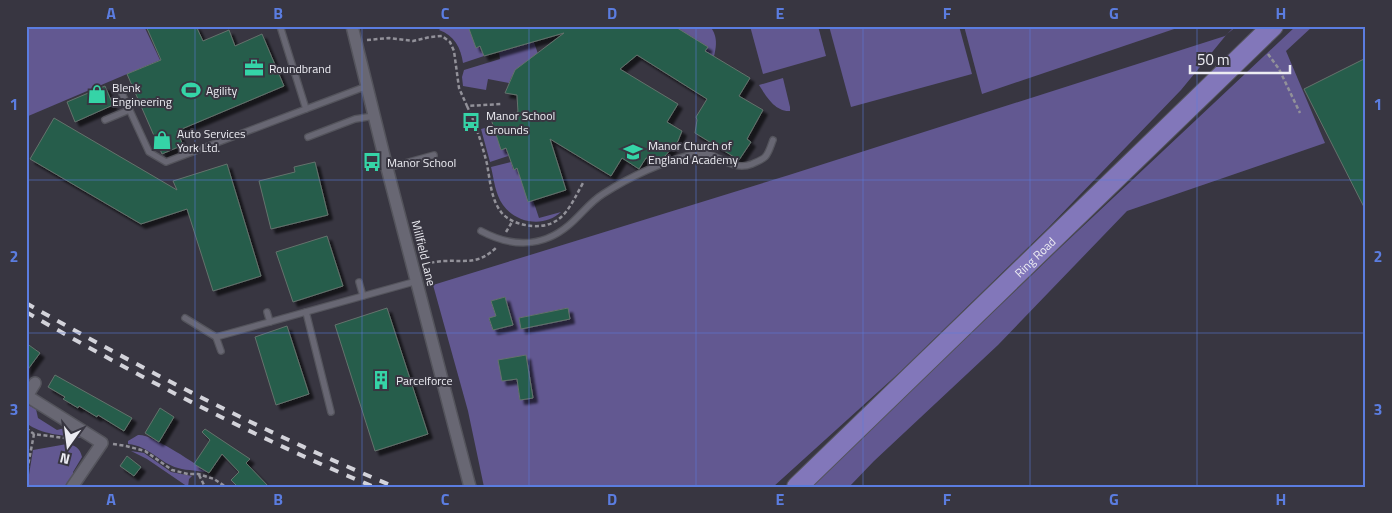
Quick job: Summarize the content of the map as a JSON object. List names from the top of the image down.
{
  "streets": {
    "highway": ["Ring Road"],
    "street": ["Millfield Lane"]
  },
  "places": {
    "office": ["Roundbrand"],
    "sports": ["Agility"],
    "shop": ["Blenk Engineering", "Auto Services York Ltd."],
    "bus stop": ["Manor School Grounds", "Manor School"],
    "school or university": ["Manor Church of England Academy"],
    "building": ["Parcelforce"]
  },
  "scale_bar": "50 m",
  "north": "bottom",
  "grid": {
    "columns": [
      "A",
      "B",
      "C",
      "D",
      "E",
      "F",
      "G",
      "H"
    ],
    "rows": ["1", "2", "3"]
  }
}
